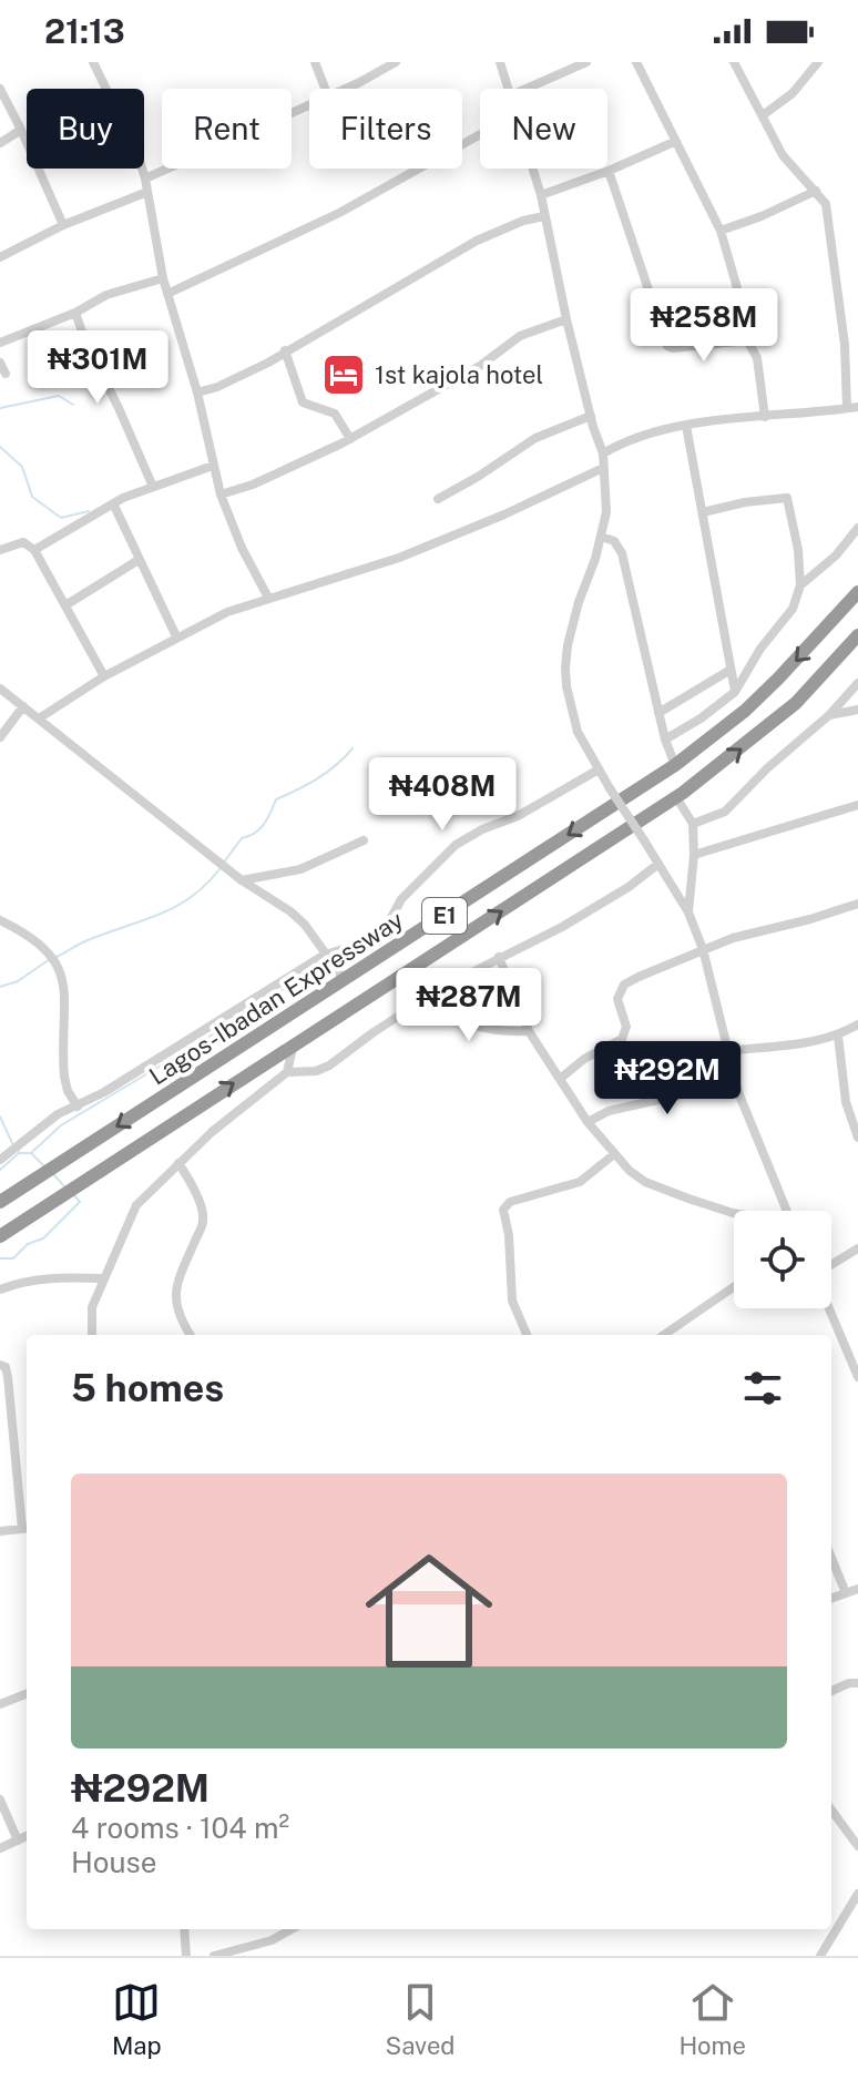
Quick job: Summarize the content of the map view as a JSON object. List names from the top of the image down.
{
  "streets": {
    "highway": ["E1", "Lagos-Ibadan Expressway"]
  },
  "places": {
    "hotel": ["1st kajola hotel"]
  },
  "page": {
    "status": "21:13",
    "chip": [
      "Buy",
      "Rent",
      "Filters",
      "New"
    ],
    "price": [
      "₦258M",
      "₦301M",
      "₦408M",
      "₦287M",
      "₦292M"
    ],
    "heading": "5 homes",
    "list": [
      {
        "name": "₦292M",
        "note": "4 rooms · 104 m² · House"
      }
    ],
    "tabs": ["Map", "Saved", "Home"]
  }
}
